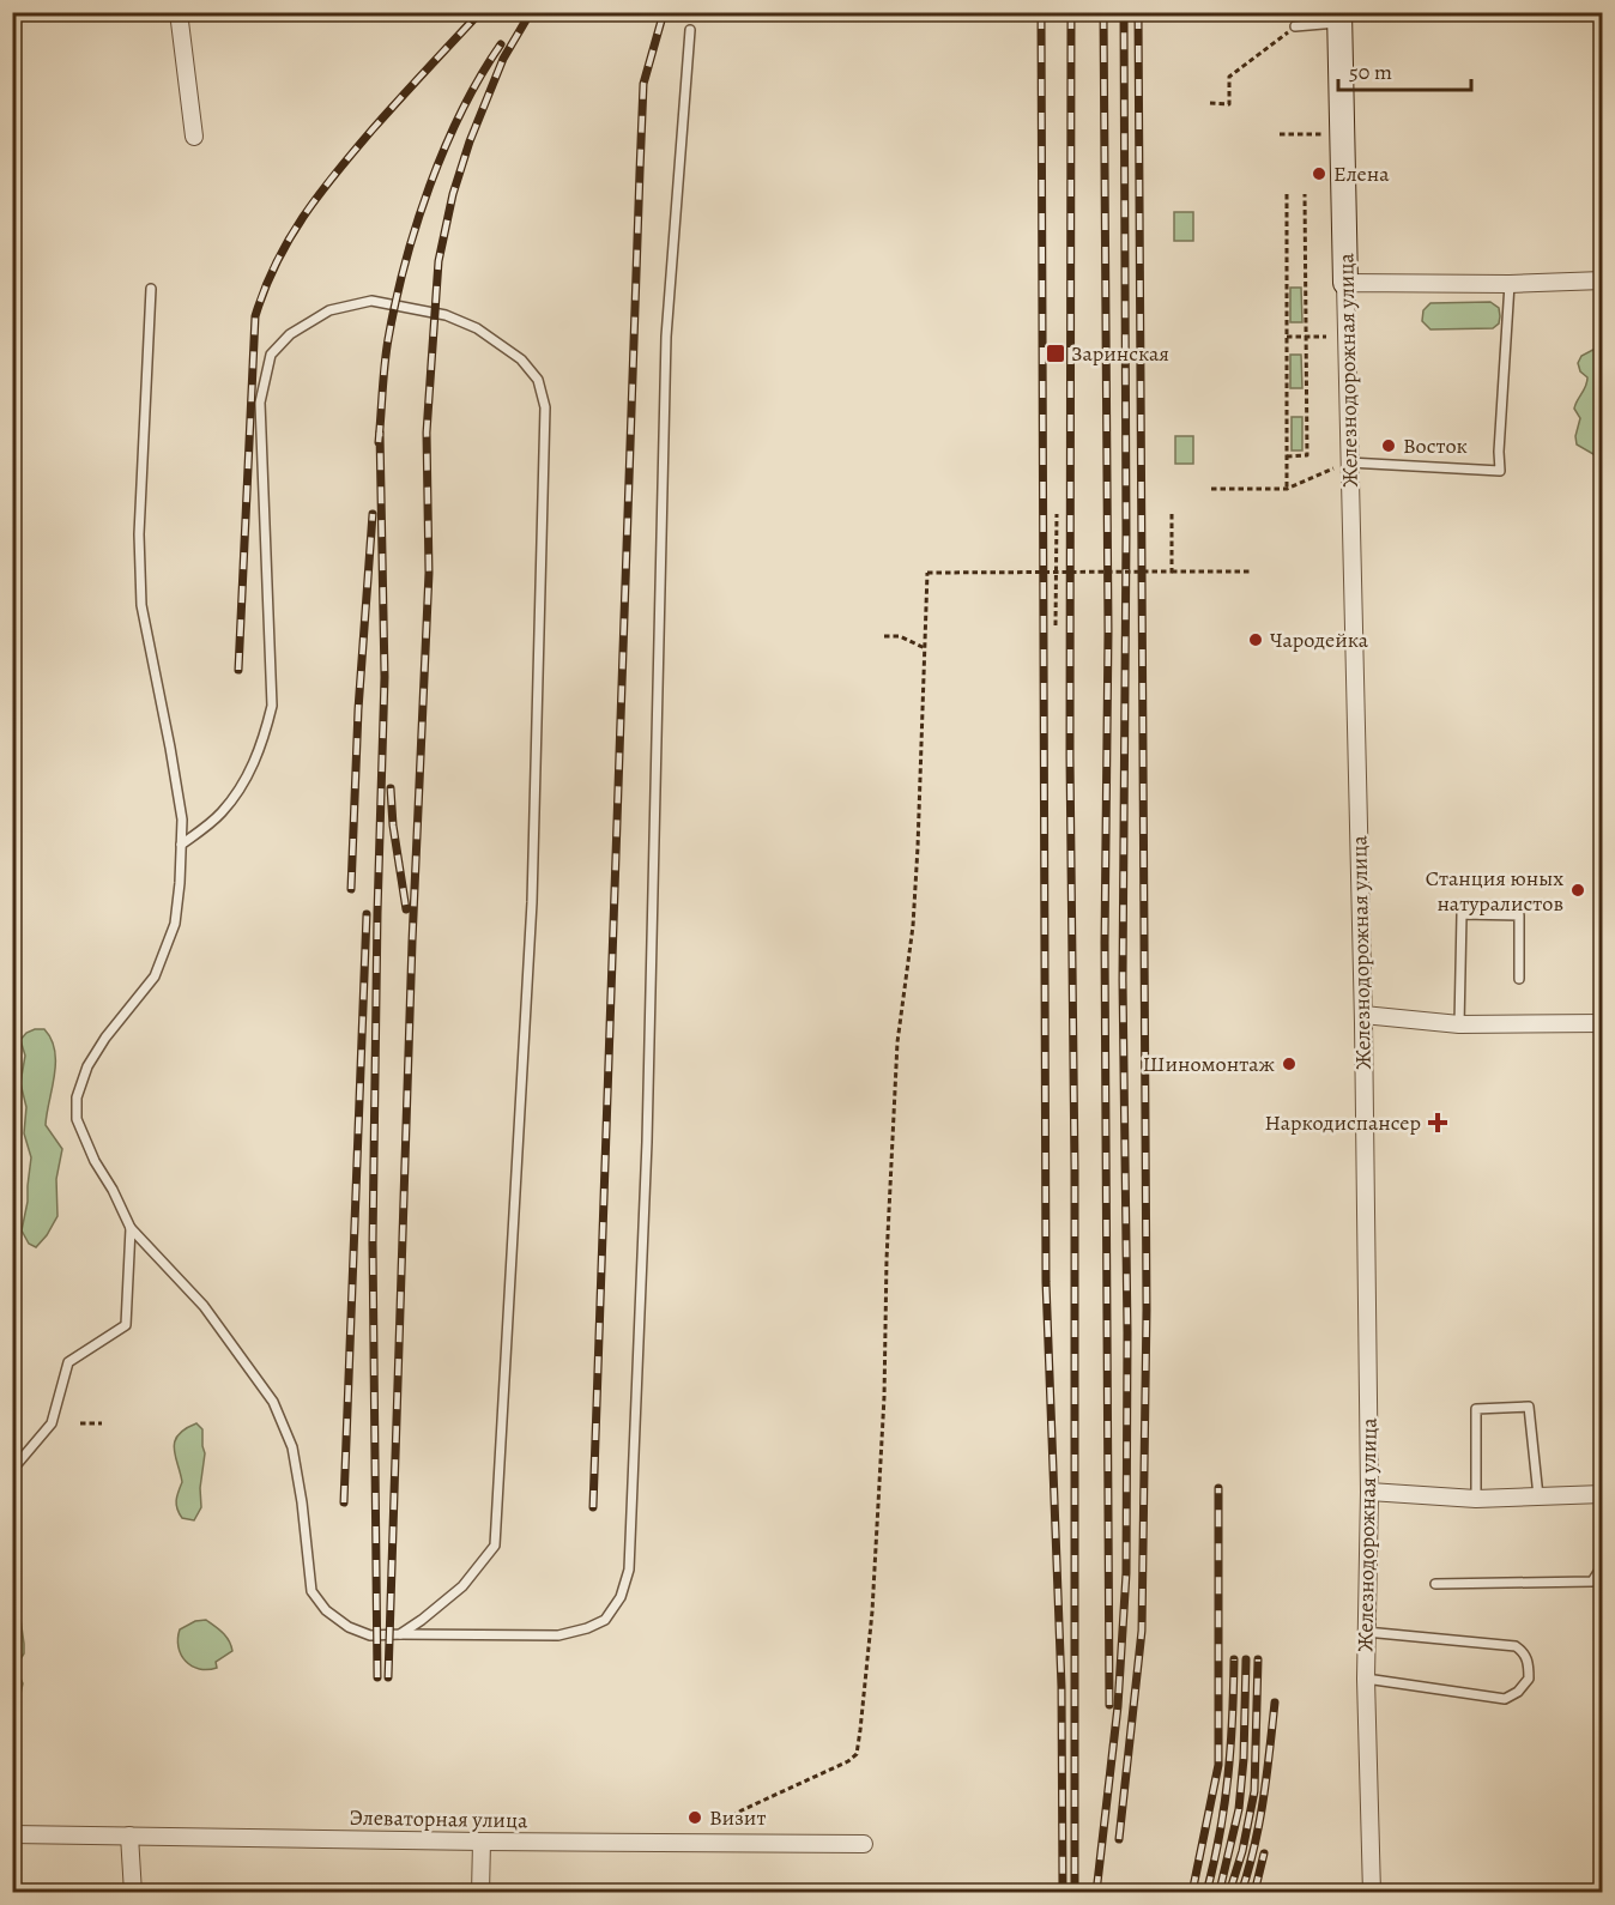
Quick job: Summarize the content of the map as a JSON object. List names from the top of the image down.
{
  "streets": {
    "street": ["Железнодорожная улица", "Элеваторная улица"]
  },
  "places": {
    "other": [
      "Елена",
      "Восток",
      "Чародейка",
      "Станция юных натуралистов",
      "Шиномонтаж",
      "Визит"
    ],
    "transit": ["Заринская"],
    "health": ["Наркодиспансер"]
  },
  "scale_bar": "50 m"
}
